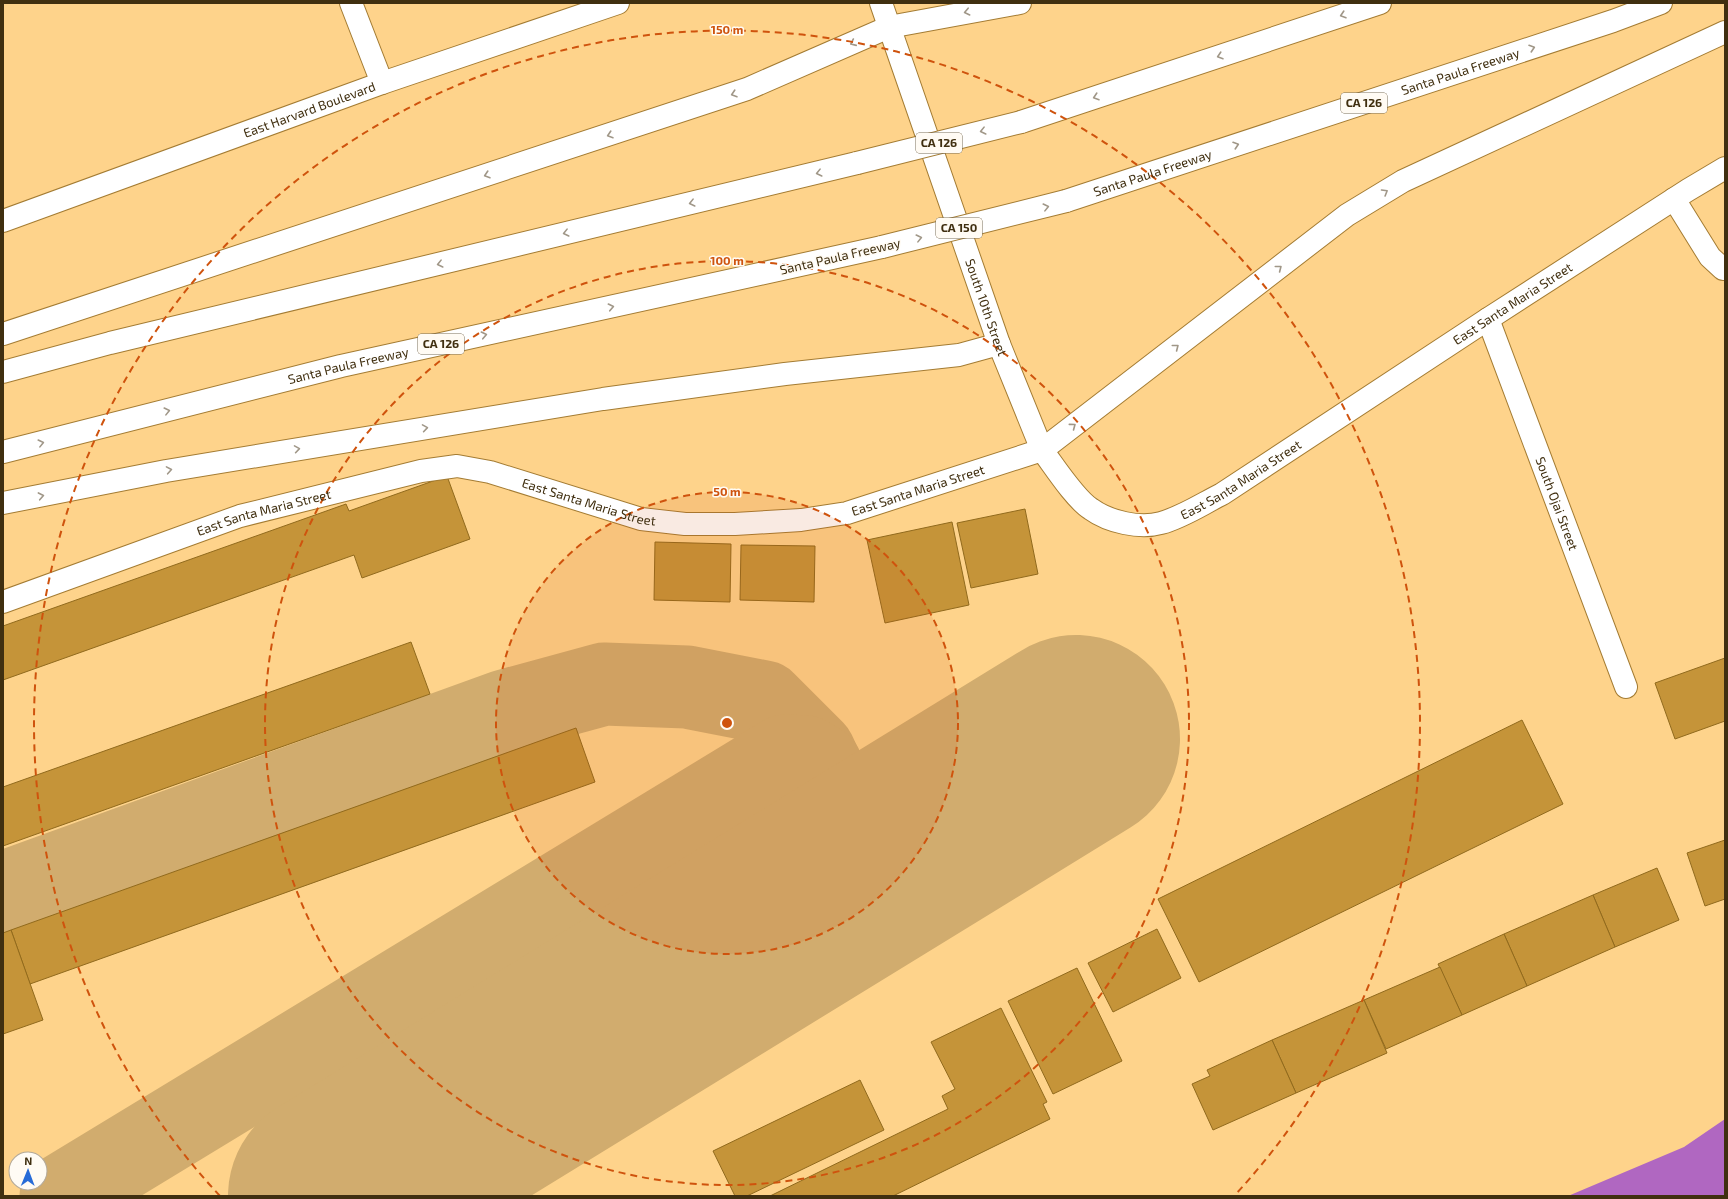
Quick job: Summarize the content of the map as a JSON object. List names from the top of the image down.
{
  "streets": {
    "main road": [
      "Santa Paula Freeway",
      "CA 126",
      "East Harvard Boulevard",
      "CA 150",
      "East Santa Maria Street",
      "South 10th Street",
      "South Ojai Street"
    ]
  },
  "crossings": [
    ["East Santa Maria Street", "South 10th Street"],
    ["East Santa Maria Street", "South Ojai Street"]
  ],
  "north": "top",
  "rings": ["150 m", "100 m", "50 m"]
}
